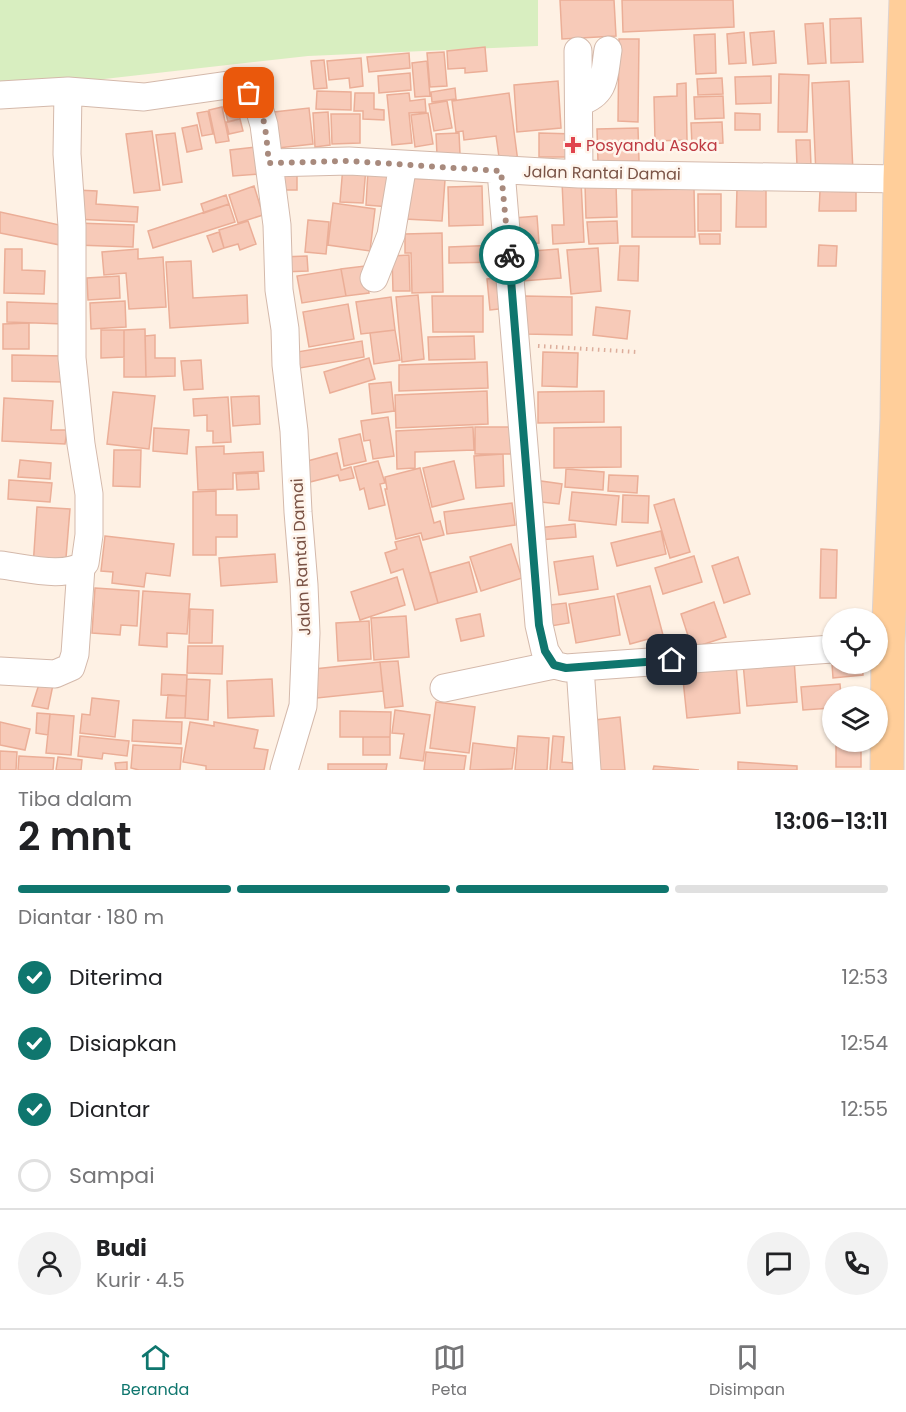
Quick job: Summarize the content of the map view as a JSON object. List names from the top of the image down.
{
  "streets": {
    "street": ["Jalan Rantai Damai"]
  },
  "places": {
    "health": ["Posyandu Asoka"]
  },
  "page": {
    "heading": ["2 mnt", "Tiba dalam", "13:06–13:11"],
    "panel": ["Budi", "Kurir · 4.5"],
    "bar": "Diantar · 180 m",
    "list": [
      ["Diterima", "12:53"],
      ["Disiapkan", "12:54"],
      ["Diantar", "12:55"],
      "Sampai"
    ],
    "tabs": ["Beranda", "Peta", "Disimpan"]
  }
}
